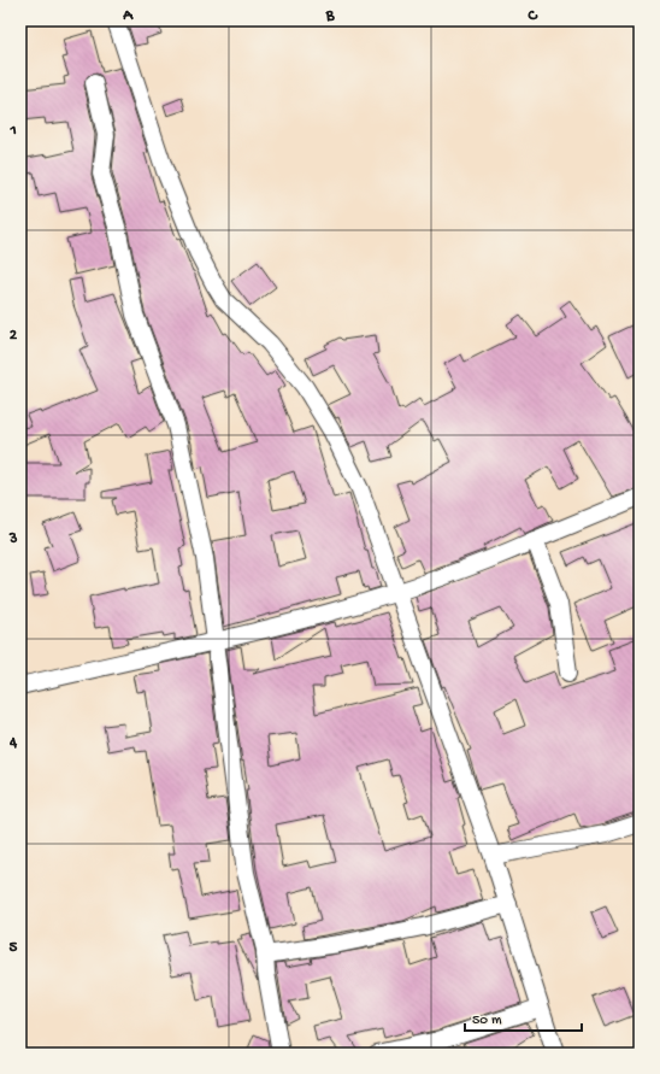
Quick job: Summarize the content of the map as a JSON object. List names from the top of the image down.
{
  "scale_bar": "50 m",
  "grid": {
    "columns": ["A", "B", "C"],
    "rows": [
      "1",
      "2",
      "3",
      "4",
      "5"
    ]
  }
}
